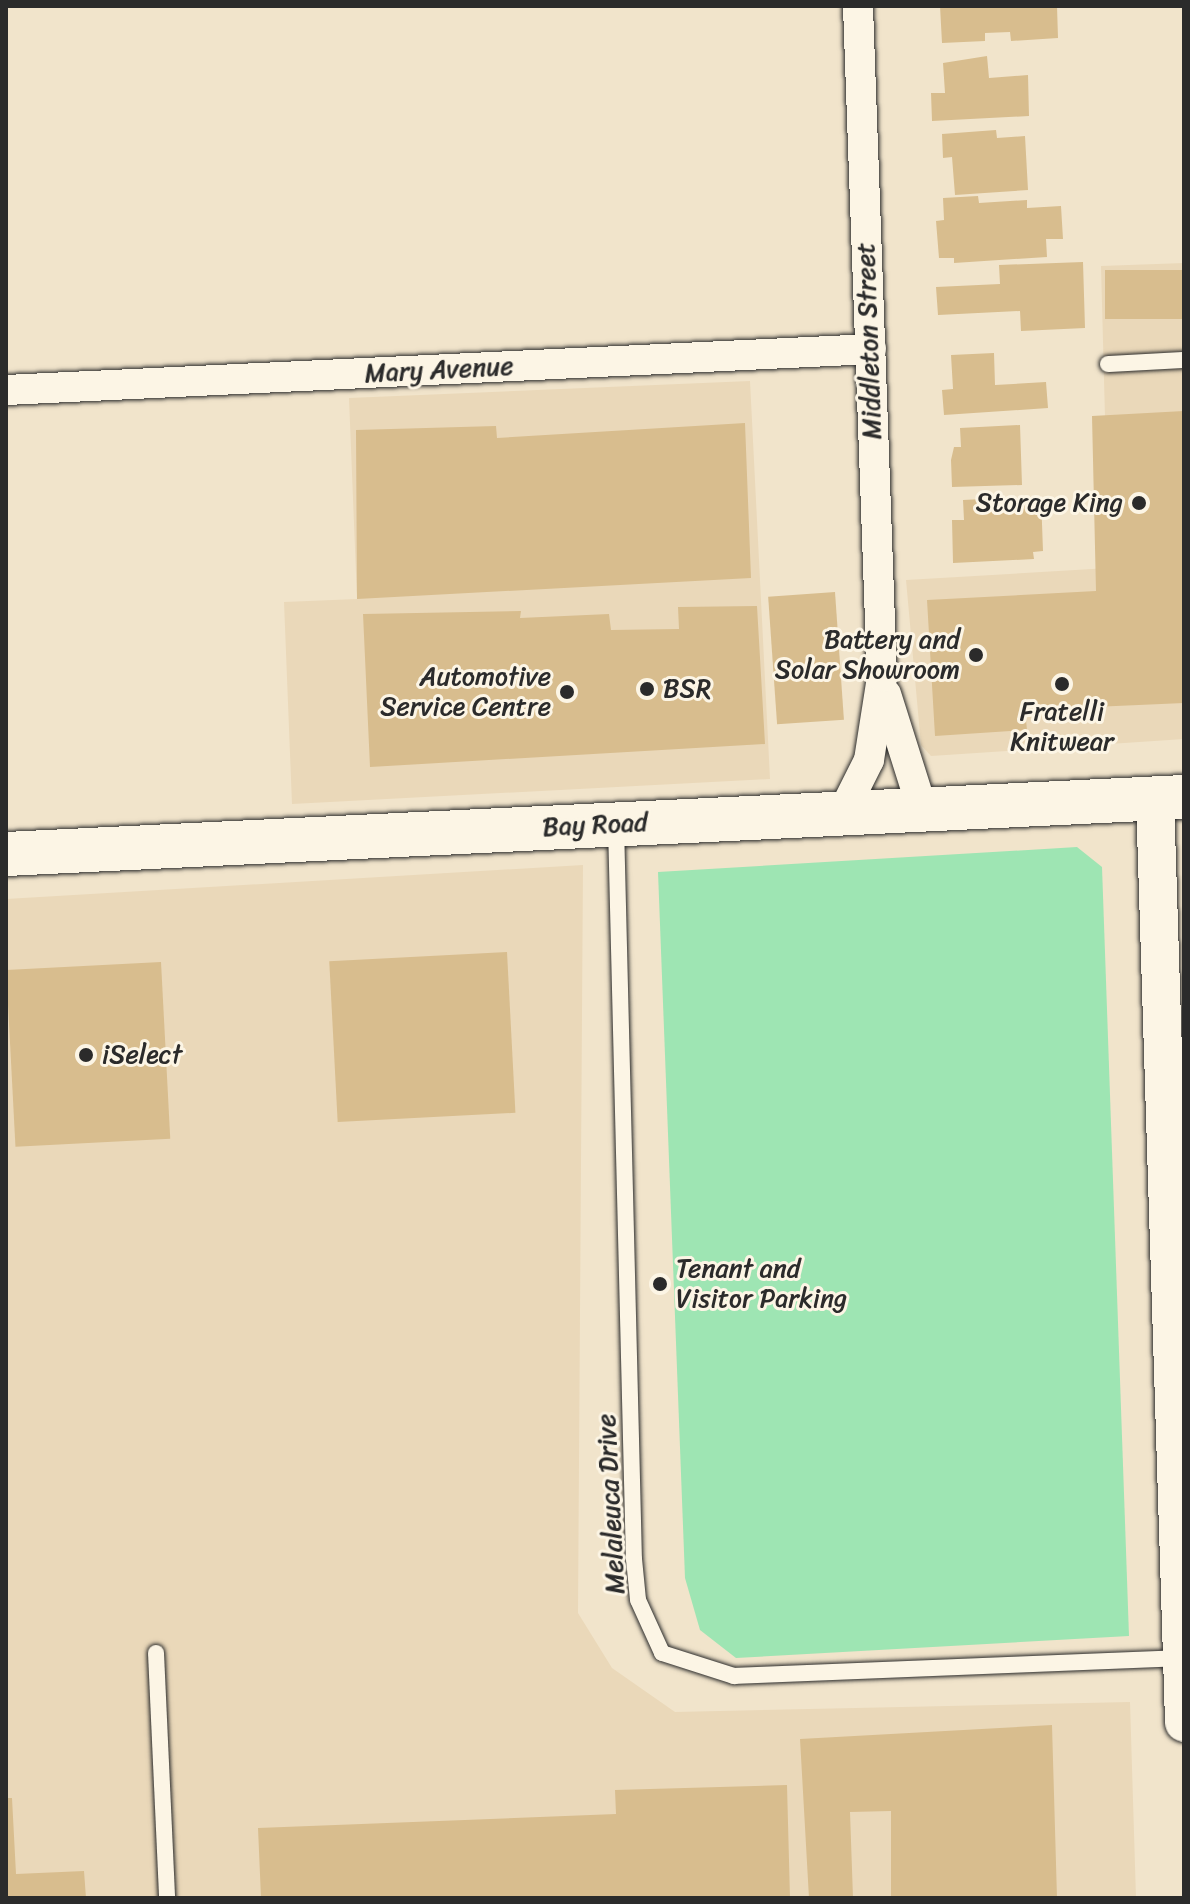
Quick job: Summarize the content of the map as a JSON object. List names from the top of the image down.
{
  "streets": {
    "main road": ["Bay Road"],
    "street": ["Middleton Street", "Mary Avenue"],
    "lane": ["Melaleuca Drive"]
  },
  "crossings": [
    ["Middleton Street", "Mary Avenue"],
    ["Middleton Street", "Bay Road"],
    ["Bay Road", "Melaleuca Drive"]
  ],
  "places": [
    "Storage King",
    "Battery and Solar Showroom",
    "Fratelli Knitwear",
    "BSR",
    "Automotive Service Centre",
    "iSelect",
    "Tenant and Visitor Parking"
  ]
}
